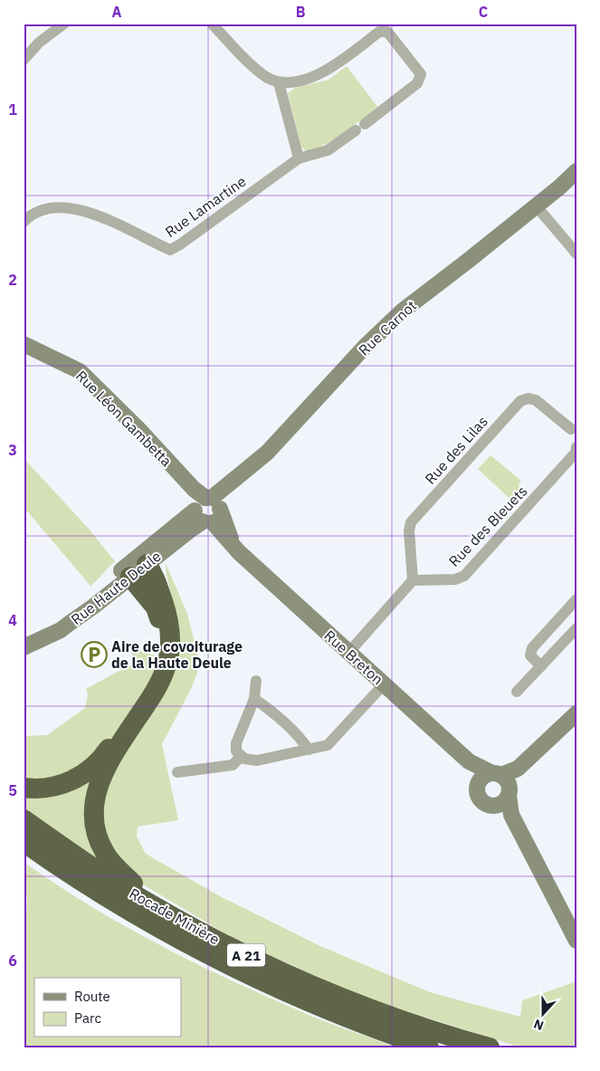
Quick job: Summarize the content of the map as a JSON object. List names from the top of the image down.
{
  "streets": {
    "highway": ["Rocade Minière", "A 21"],
    "main road": [
      "Rue Carnot",
      "Rue Léon Gambetta",
      "Rue Haute Deule",
      "Rue Breton"
    ],
    "street": ["Rue Lamartine", "Rue des Lilas", "Rue des Bleuets"]
  },
  "crossings": [
    ["Rue Carnot", "Rue Léon Gambetta"],
    ["Rue Carnot", "Rue Haute Deule"],
    ["Rue Carnot", "Rue Breton"],
    ["Rue Léon Gambetta", "Rue Haute Deule"],
    ["Rue Léon Gambetta", "Rue Breton"],
    ["Rue des Lilas", "Rue des Bleuets"],
    ["Rue Haute Deule", "Rue Breton"]
  ],
  "places": {
    "parking": ["Aire de covoiturage de la Haute Deule"]
  },
  "legend": ["Route", "Parc"],
  "north": "bottom",
  "grid": {
    "columns": ["A", "B", "C"],
    "rows": [
      "1",
      "2",
      "3",
      "4",
      "5",
      "6"
    ]
  }
}
